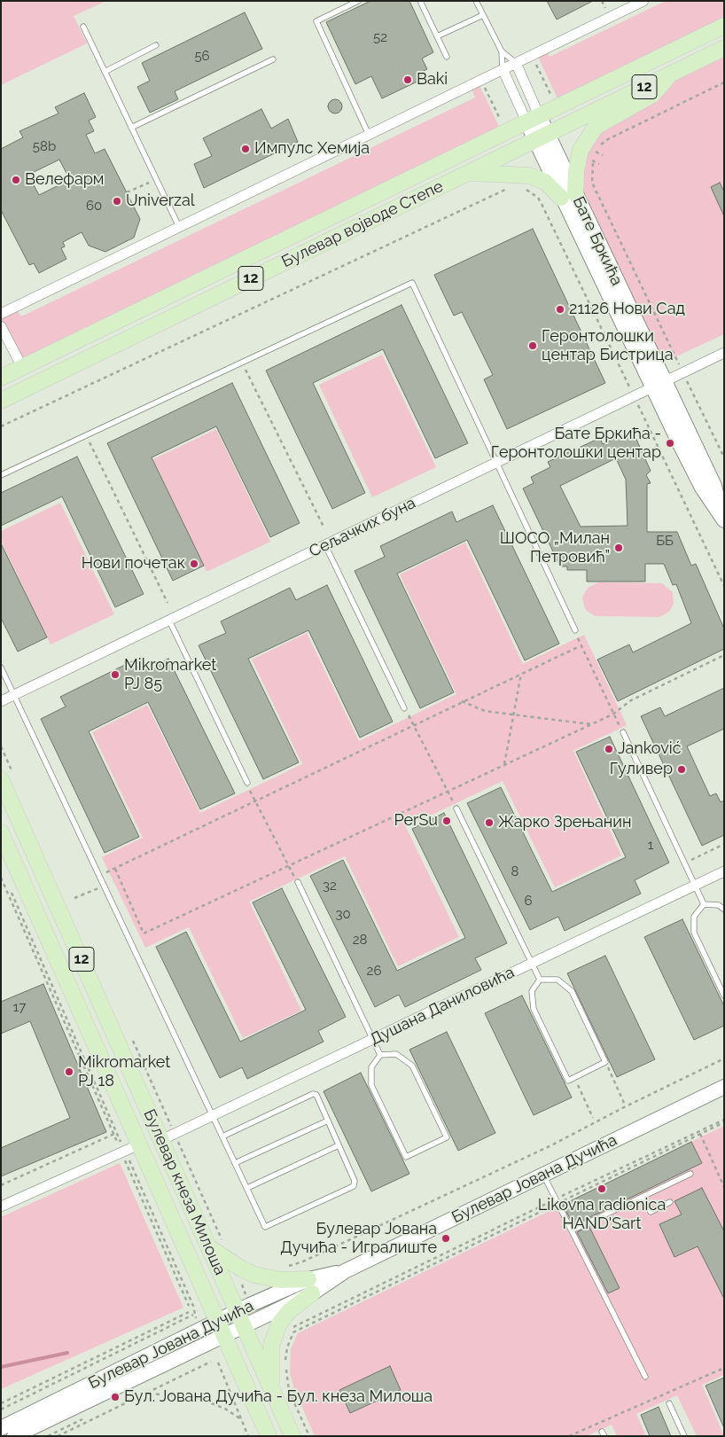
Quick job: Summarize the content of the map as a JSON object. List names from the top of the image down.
{
  "streets": {
    "main road": ["12", "Булевар војводе Степе", "Булевар кнеза Милоша"],
    "street": [
      "Бате Бркића",
      "Сељачких буна",
      "Душана Даниловића",
      "Булевар Јована Дучића"
    ]
  },
  "crossings": [
    ["Булевар војводе Степе", "Бате Бркића"],
    ["Бате Бркића", "Сељачких буна"],
    ["Душана Даниловића", "Булевар кнеза Милоша"],
    ["Булевар Јована Дучића", "Булевар кнеза Милоша"]
  ],
  "places": [
    "Baki",
    "Импулс Хемија",
    "Велефарм",
    "Univerzal",
    "21126 Нови Сад",
    "Геронтолошки центар Бистрица",
    "Бате Бркића - Геронтолошки центар",
    "ШОСО „Милан Петровић”",
    "Нови почетак",
    "Mikromarket PJ 85",
    "Janković",
    "Гуливер",
    "PerSu",
    "Жарко Зрењанин",
    "Mikromarket PJ 18",
    "Likovna radionica HAND'Sart",
    "Булевар Јована Дучића - Игралиште",
    "Бул. Јована Дучића - Бул. кнеза Милоша"
  ],
  "house_numbers": [
    "52",
    "56",
    "58b",
    "60",
    "ББ",
    "1",
    "8",
    "32",
    "6",
    "30",
    "28",
    "26",
    "17"
  ]
}
